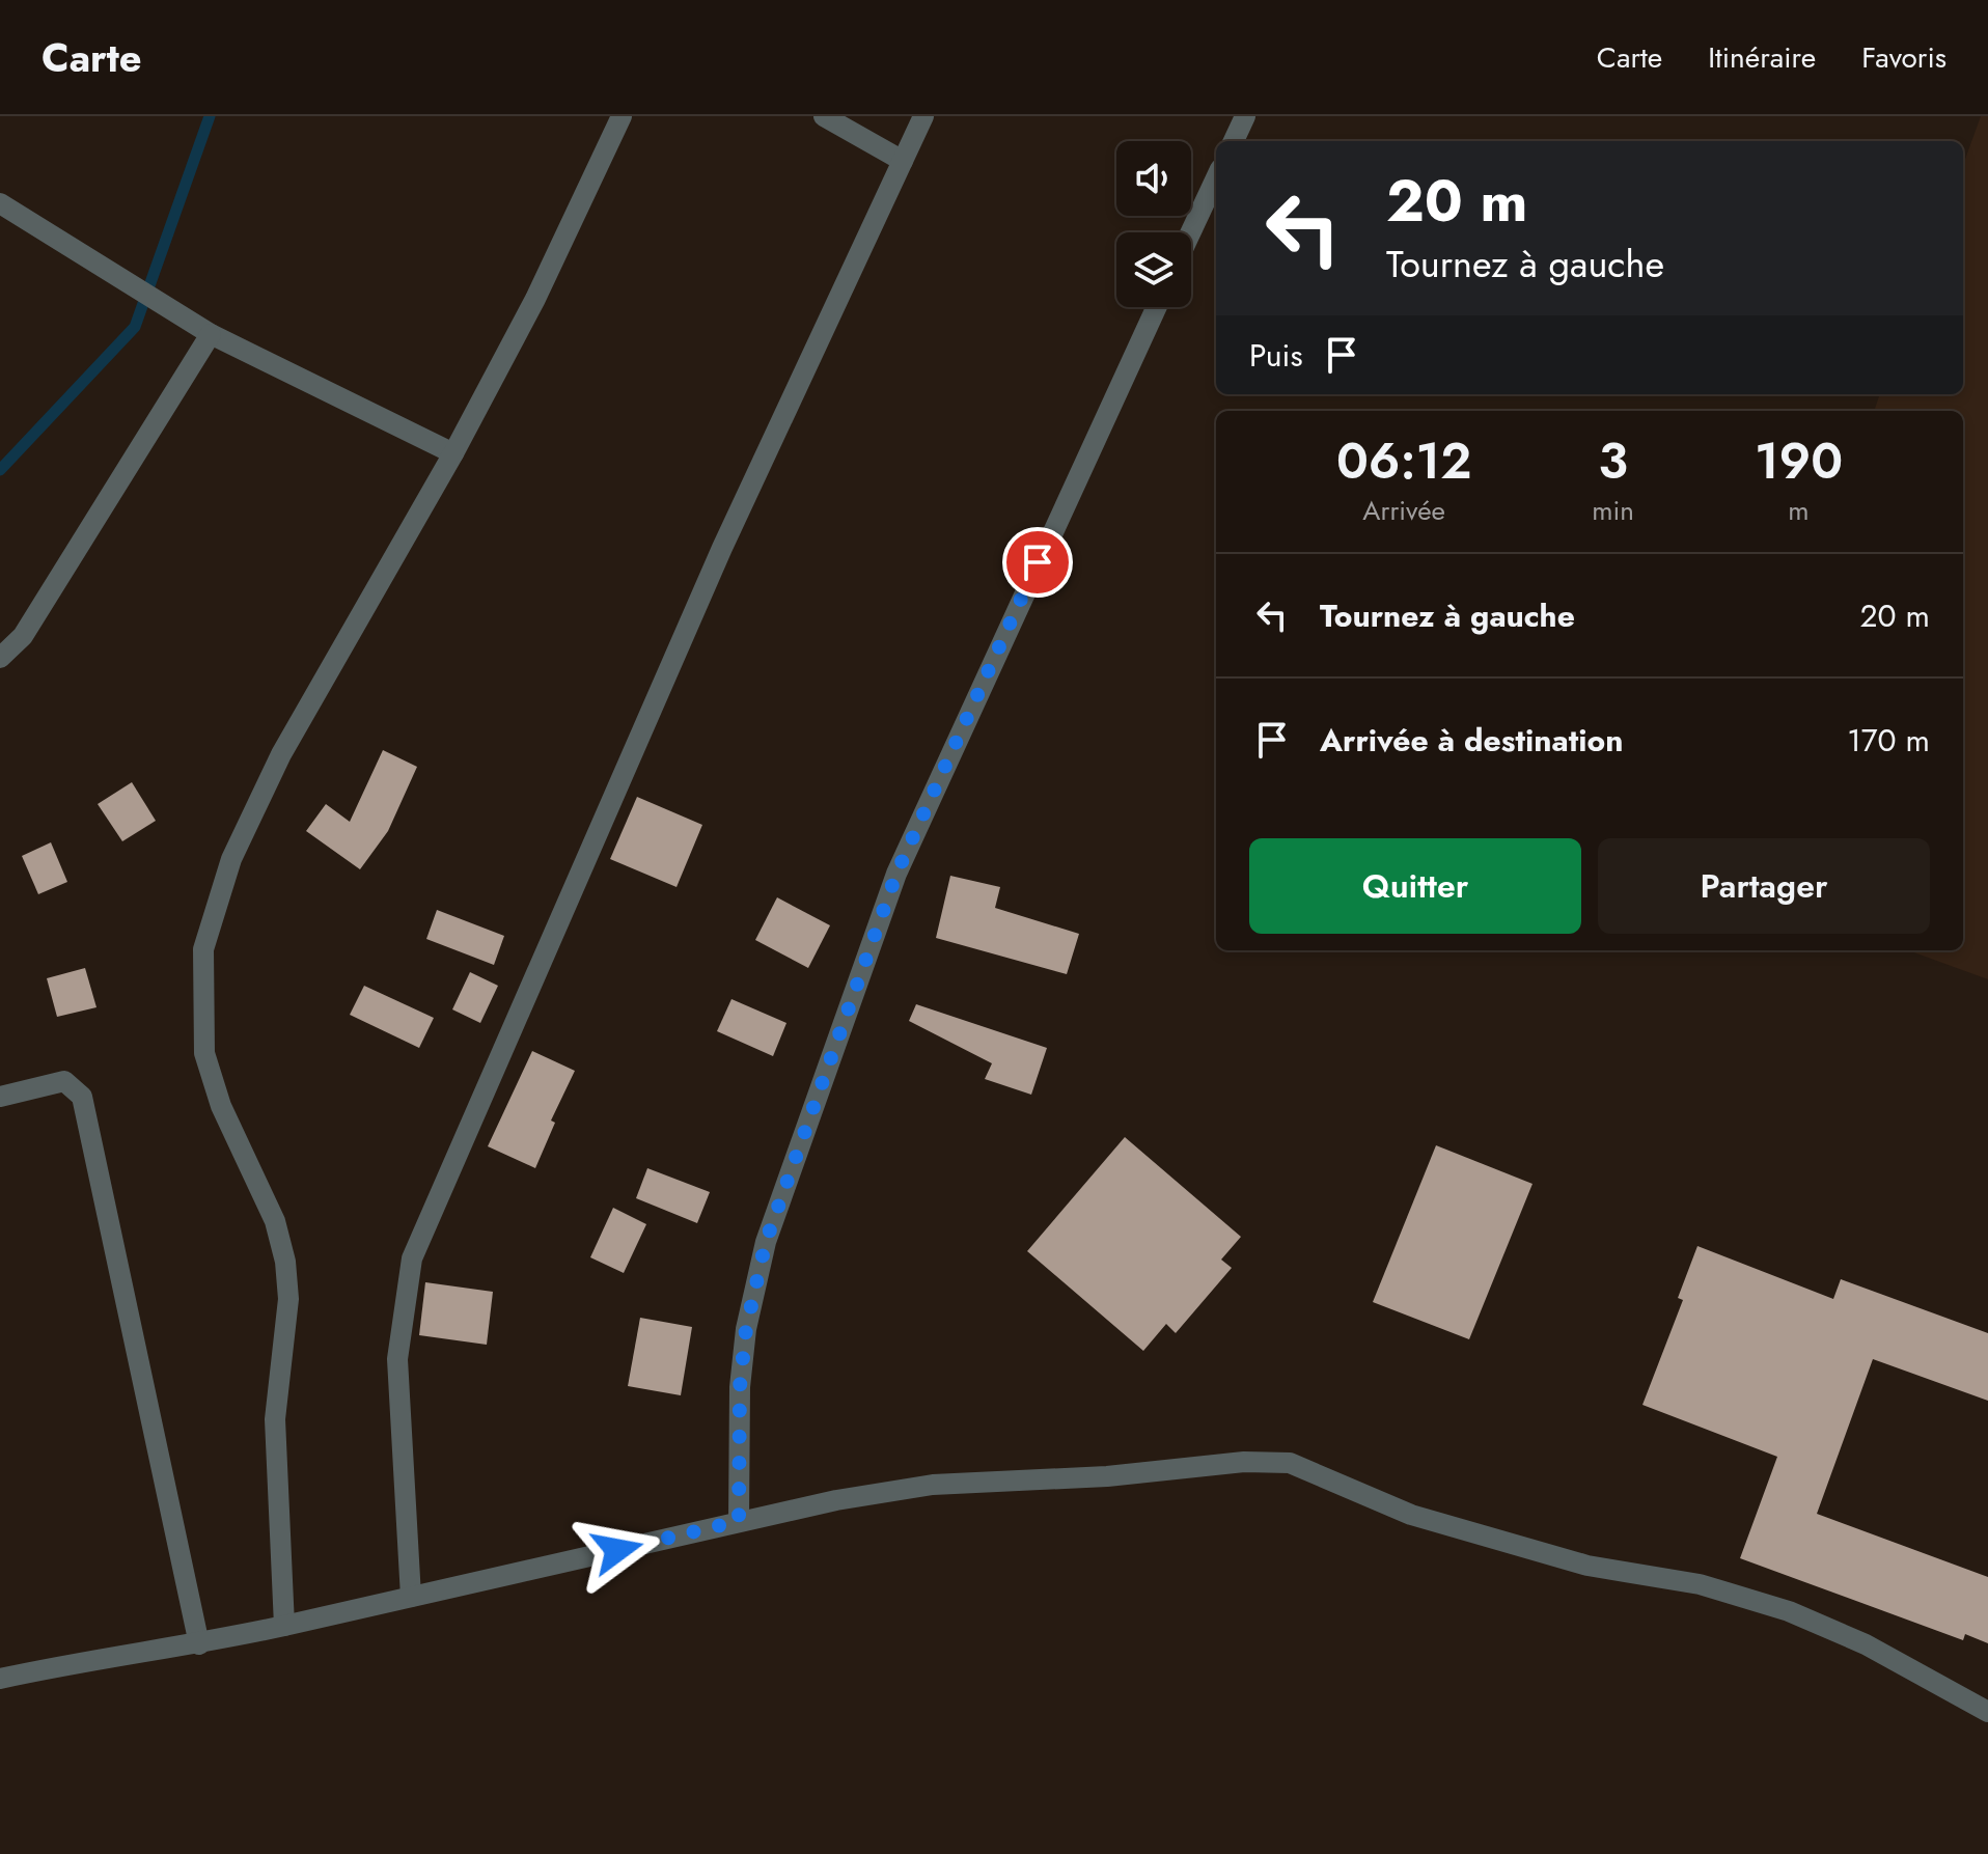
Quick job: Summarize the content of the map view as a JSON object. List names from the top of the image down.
{
  "page": {
    "header": "Carte",
    "nav": ["Carte", "Itinéraire", "Favoris"],
    "turn": ["20 m", "Tournez à gauche"],
    "then": "Puis",
    "eta": [
      "06:12",
      "Arrivée",
      "3",
      "min",
      "190",
      "m"
    ],
    "list": [
      {
        "name": "Tournez à gauche",
        "value": "20 m"
      },
      {
        "name": "Arrivée à destination",
        "value": "170 m"
      }
    ],
    "buttons": ["Quitter", "Partager"]
  }
}
